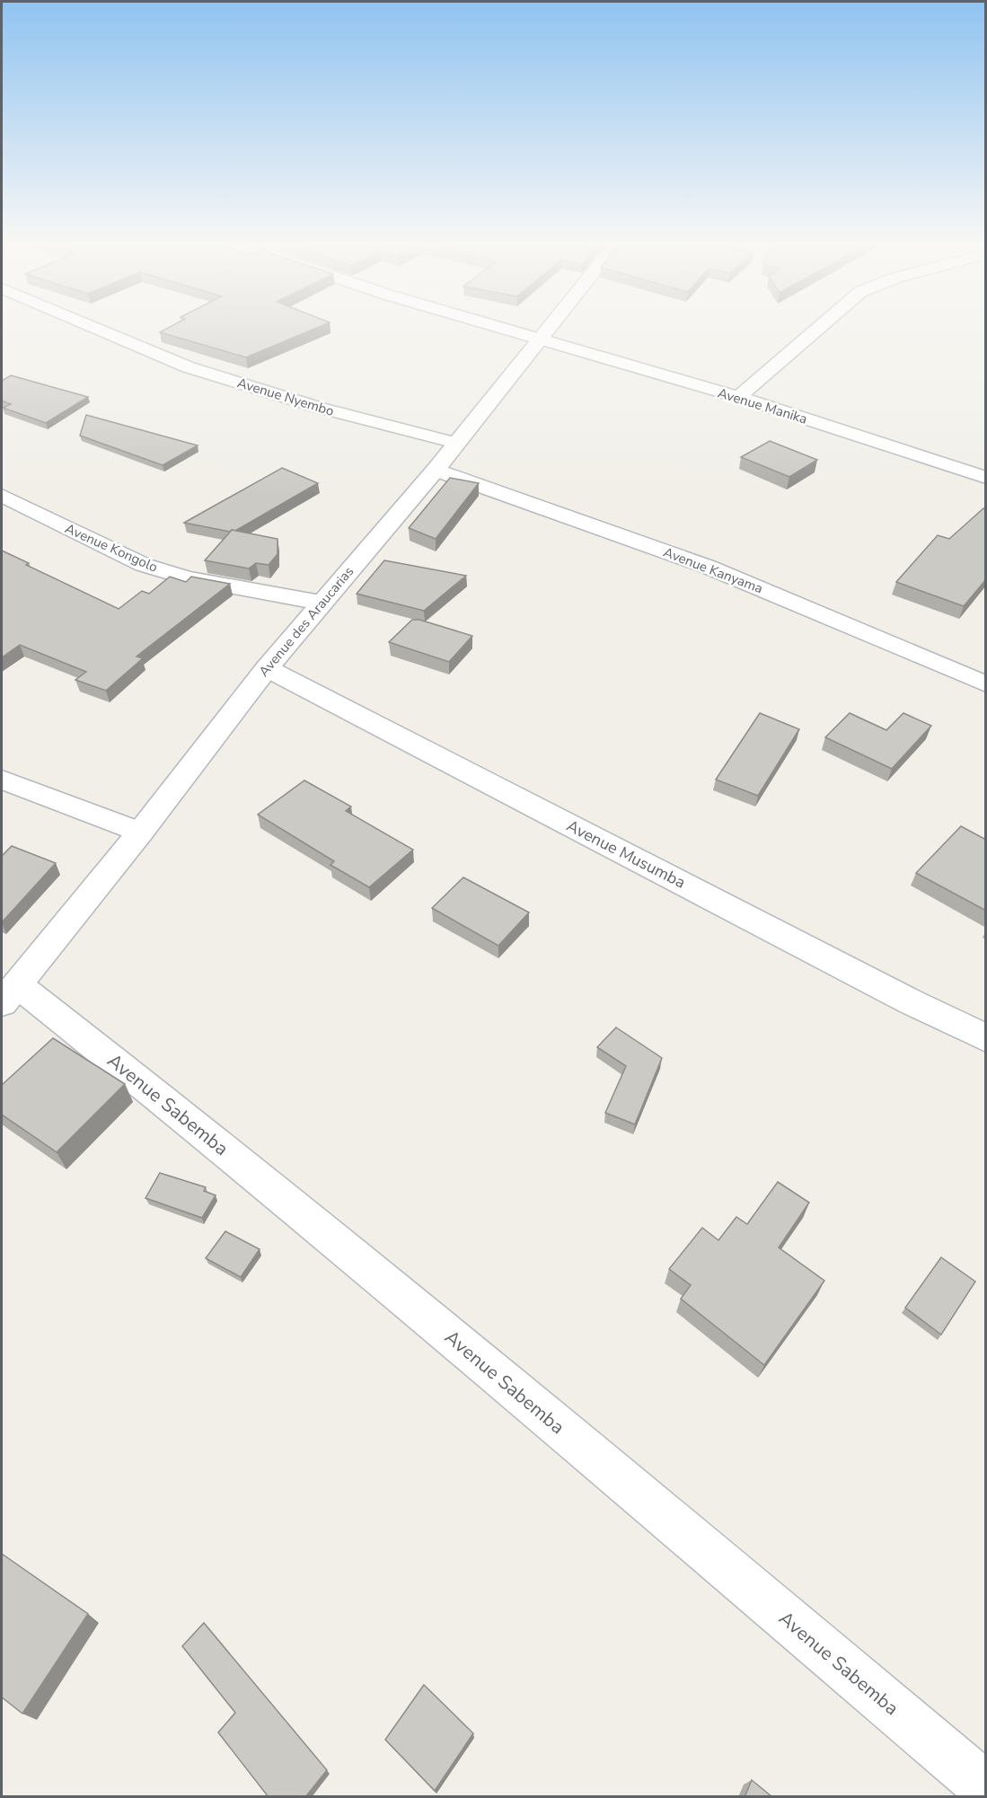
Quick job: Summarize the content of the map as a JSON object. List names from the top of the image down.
{
  "streets": {
    "street": [
      "Avenue Nyembo",
      "Avenue Manika",
      "Avenue Kongolo",
      "Avenue Kanyama",
      "Avenue des Araucarias",
      "Avenue Musumba",
      "Avenue Sabemba"
    ]
  },
  "crossings": [
    ["Avenue Nyembo", "Avenue des Araucarias"],
    ["Avenue Manika", "Avenue des Araucarias"],
    ["Avenue Kongolo", "Avenue des Araucarias"],
    ["Avenue Kanyama", "Avenue des Araucarias"],
    ["Avenue des Araucarias", "Avenue Musumba"],
    ["Avenue des Araucarias", "Avenue Sabemba"]
  ]
}
